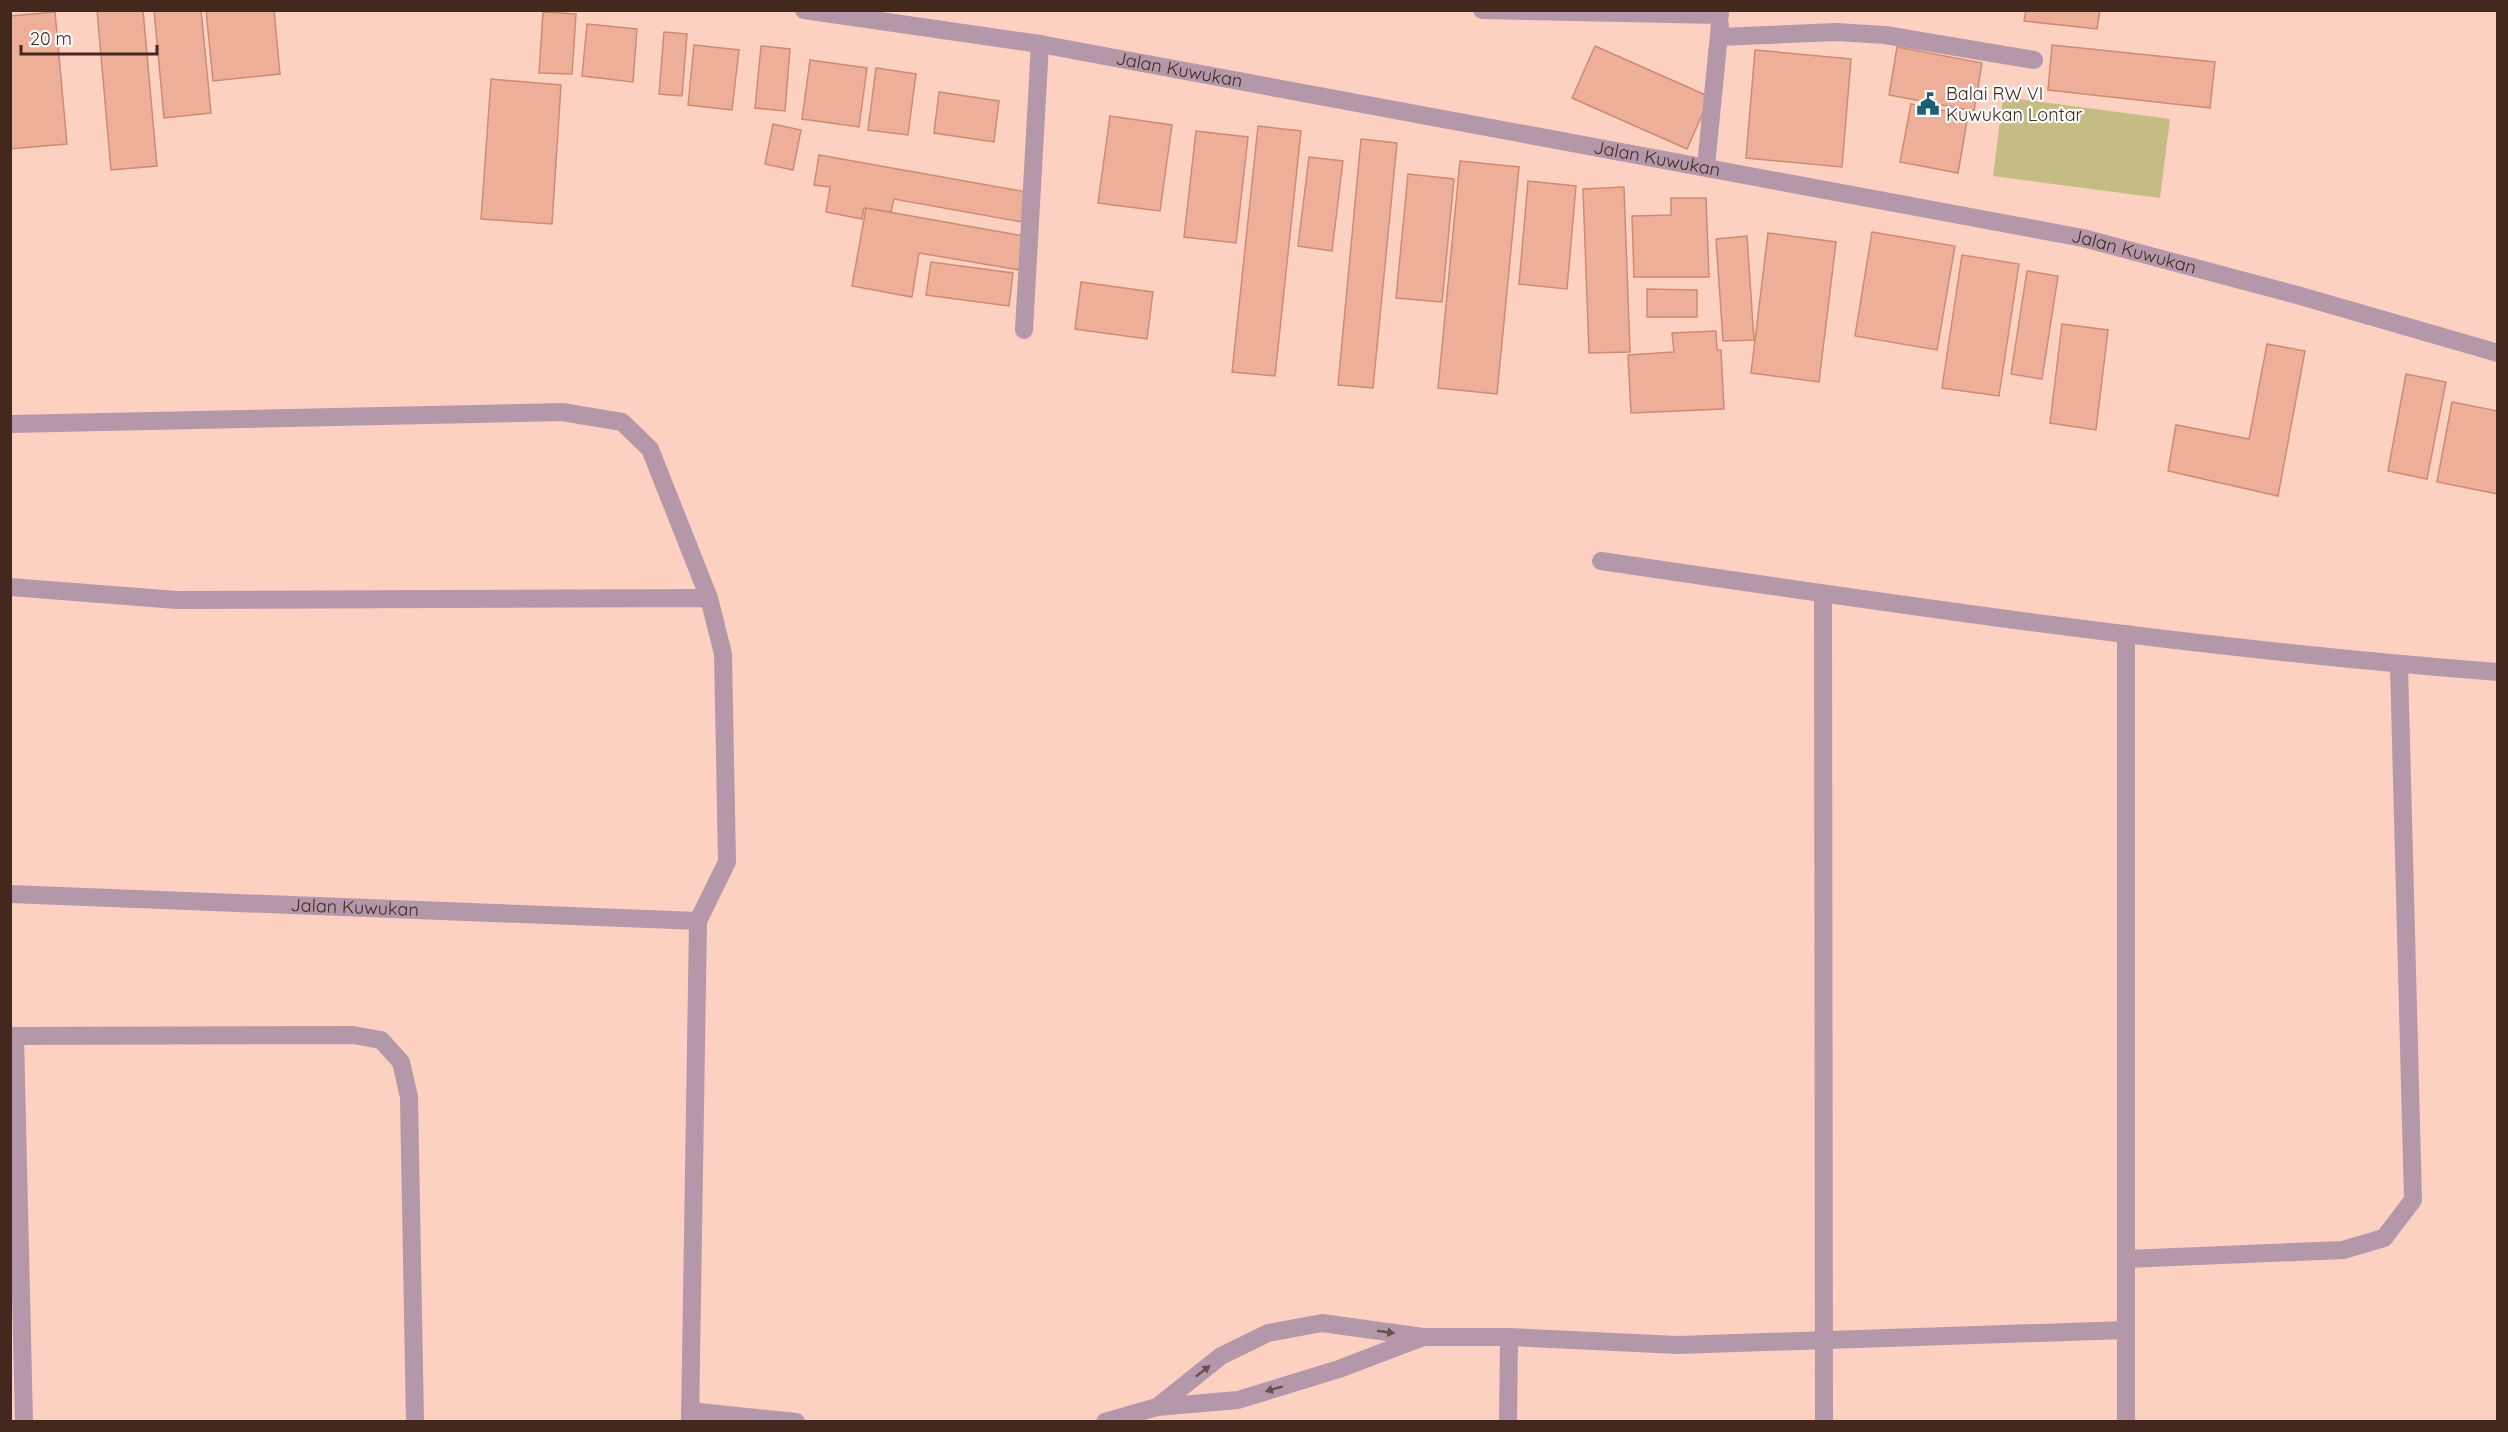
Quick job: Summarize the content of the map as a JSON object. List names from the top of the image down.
{
  "streets": {
    "street": ["Jalan Kuwukan"]
  },
  "places": {
    "public building": ["Balai RW VI Kuwukan Lontar"]
  },
  "scale_bar": "20 m"
}
